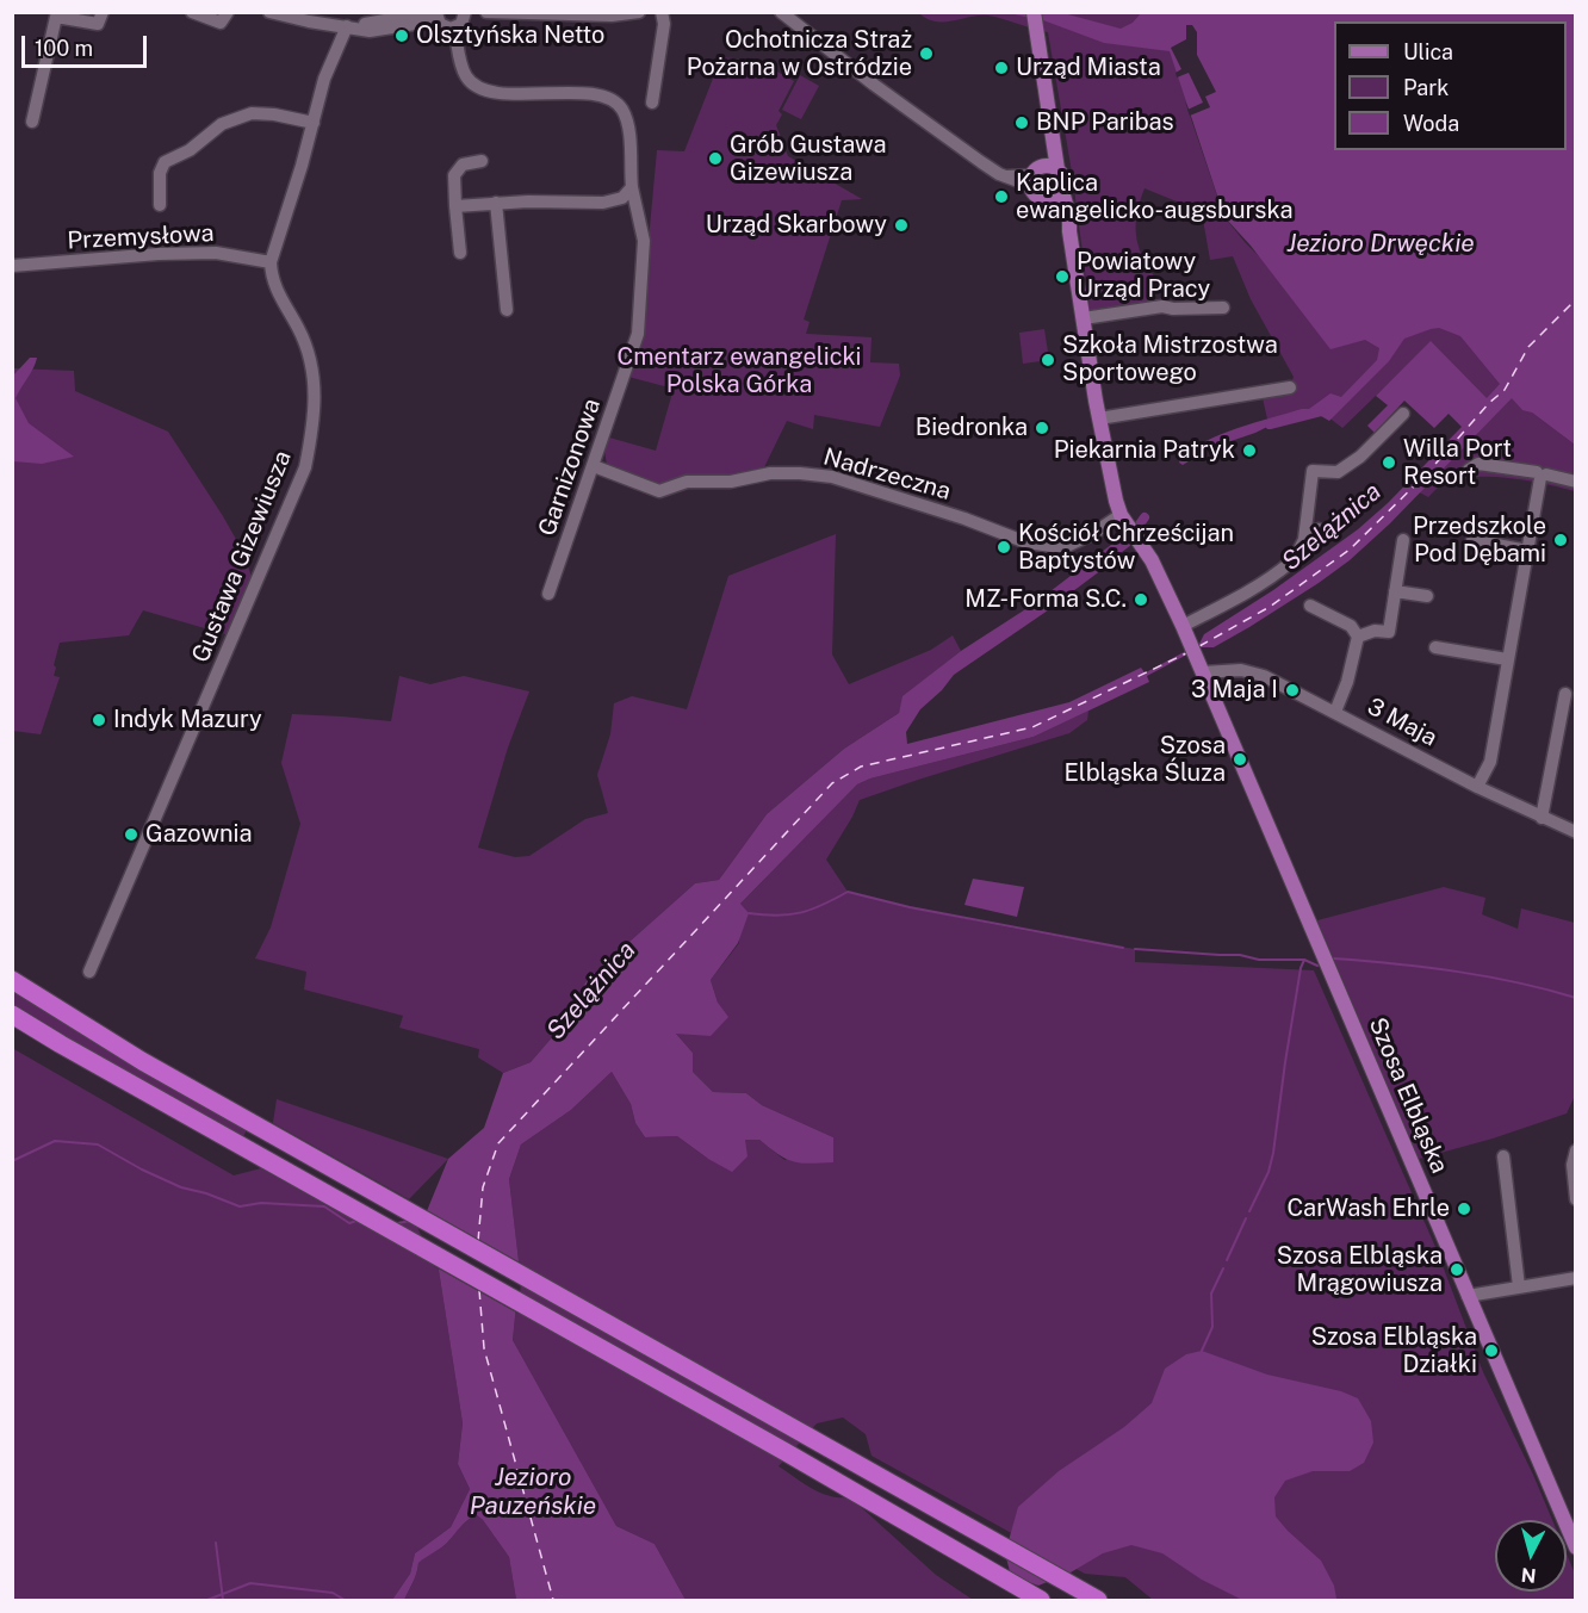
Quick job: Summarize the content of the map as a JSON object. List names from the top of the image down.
{
  "streets": {
    "main road": ["Szosa Elbląska"],
    "street": [
      "Przemysłowa",
      "Garnizonowa",
      "Nadrzeczna",
      "Gustawa Gizewiusza",
      "3 Maja"
    ]
  },
  "crossings": [
    ["Przemysłowa", "Gustawa Gizewiusza"],
    ["Garnizonowa", "Nadrzeczna"],
    ["Nadrzeczna", "Szosa Elbląska"],
    ["3 Maja", "Szosa Elbląska"]
  ],
  "water": ["Jezioro Drwęckie", "Szelążnica", "Jezioro Pauzeńskie"],
  "parks": ["Cmentarz ewangelicki Polska Górka"],
  "places": [
    "Olsztyńska Netto",
    "Ochotnicza Straż Pożarna w Ostródzie",
    "Urząd Miasta",
    "BNP Paribas",
    "Grób Gustawa Gizewiusza",
    "Kaplica ewangelicko-augsburska",
    "Urząd Skarbowy",
    "Powiatowy Urząd Pracy",
    "Szkoła Mistrzostwa Sportowego",
    "Biedronka",
    "Piekarnia Patryk",
    "Willa Port Resort",
    "Przedszkole Pod Dębami",
    "Kościół Chrześcijan Baptystów",
    "MZ-Forma S.C.",
    "3 Maja I",
    "Indyk Mazury",
    "Szosa Elbląska Śluza",
    "Gazownia",
    "CarWash Ehrle",
    "Szosa Elbląska Mrągowiusza",
    "Szosa Elbląska Działki"
  ],
  "legend": ["Ulica", "Park", "Woda"],
  "scale_bar": "100 m",
  "north": "bottom"
}
